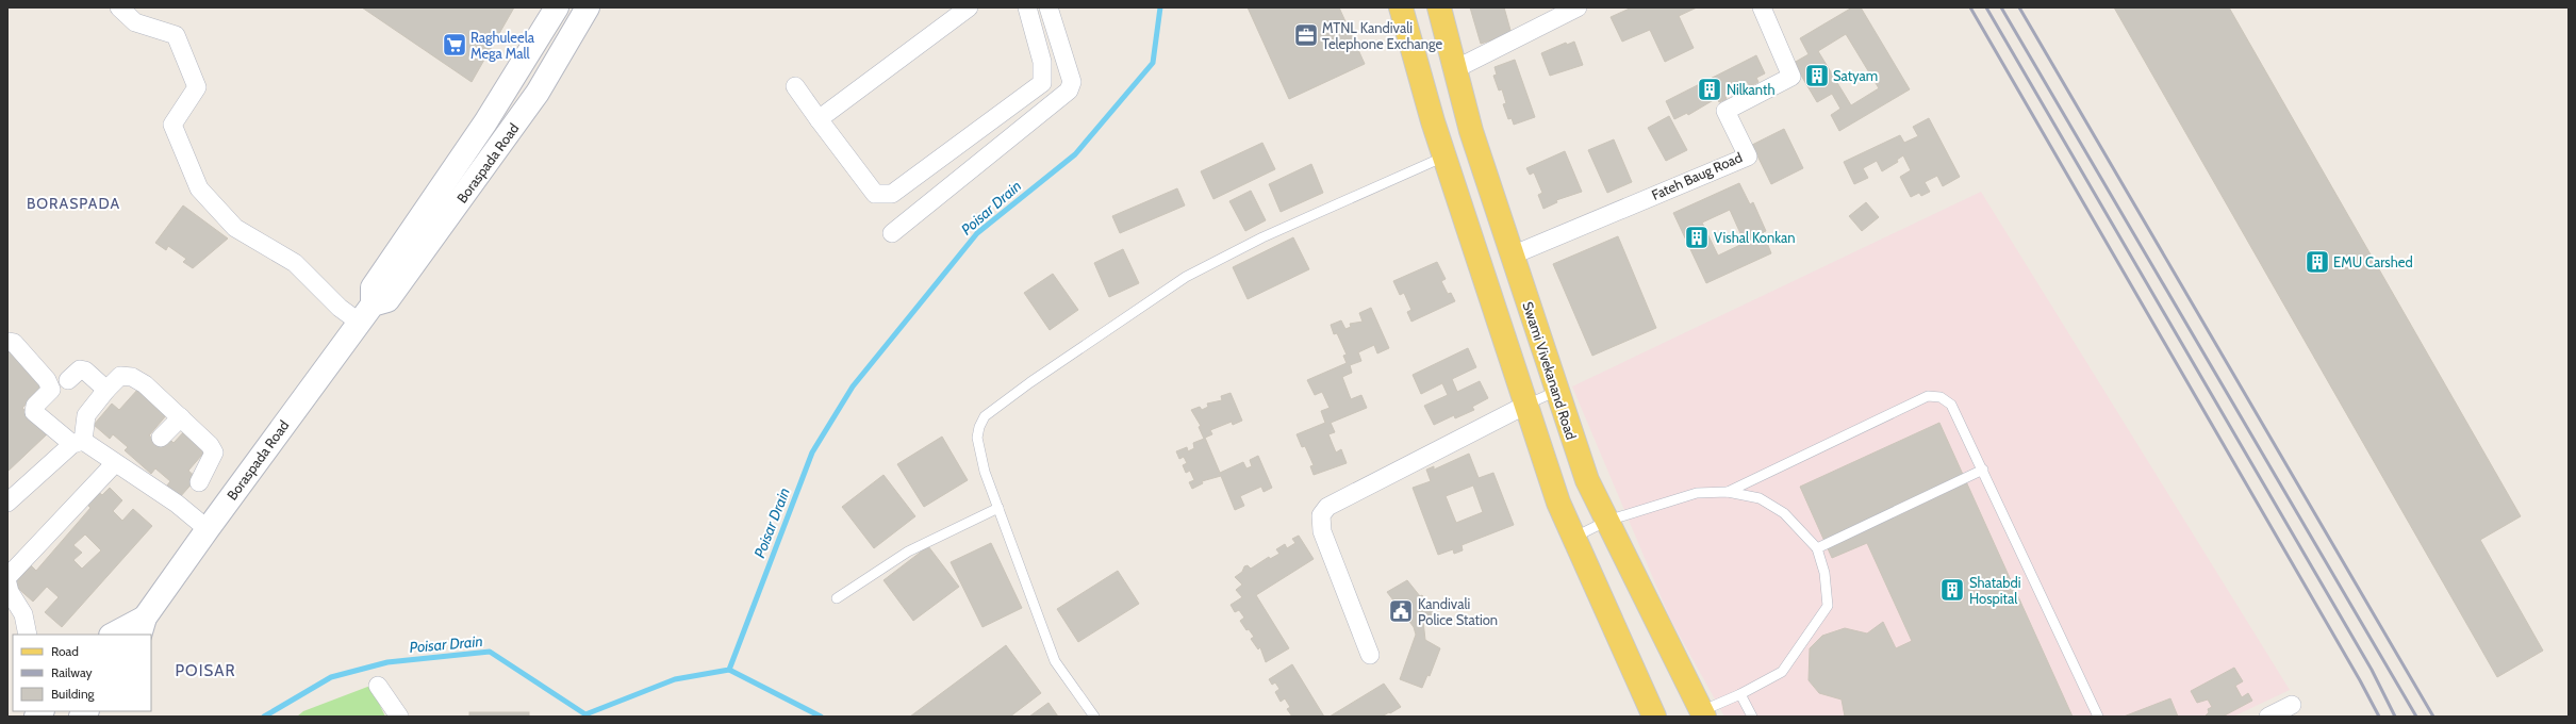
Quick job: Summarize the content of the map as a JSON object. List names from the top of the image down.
{
  "streets": {
    "main road": ["Boraspada Road", "Swami Vivekanand Road"],
    "street": ["Fateh Baug Road"]
  },
  "crossings": [
    ["Fateh Baug Road", "Swami Vivekanand Road"]
  ],
  "districts": ["BORASPADA", "POISAR"],
  "water": ["Poisar Drain"],
  "places": {
    "office": ["MTNL Kandivali Telephone Exchange"],
    "supermarket": ["Raghuleela Mega Mall"],
    "building": [
      "Satyam",
      "Nilkanth",
      "Vishal Konkan",
      "EMU Carshed",
      "Shatabdi Hospital"
    ],
    "public building": ["Kandivali Police Station"]
  },
  "legend": ["Road", "Railway", "Building"]
}
